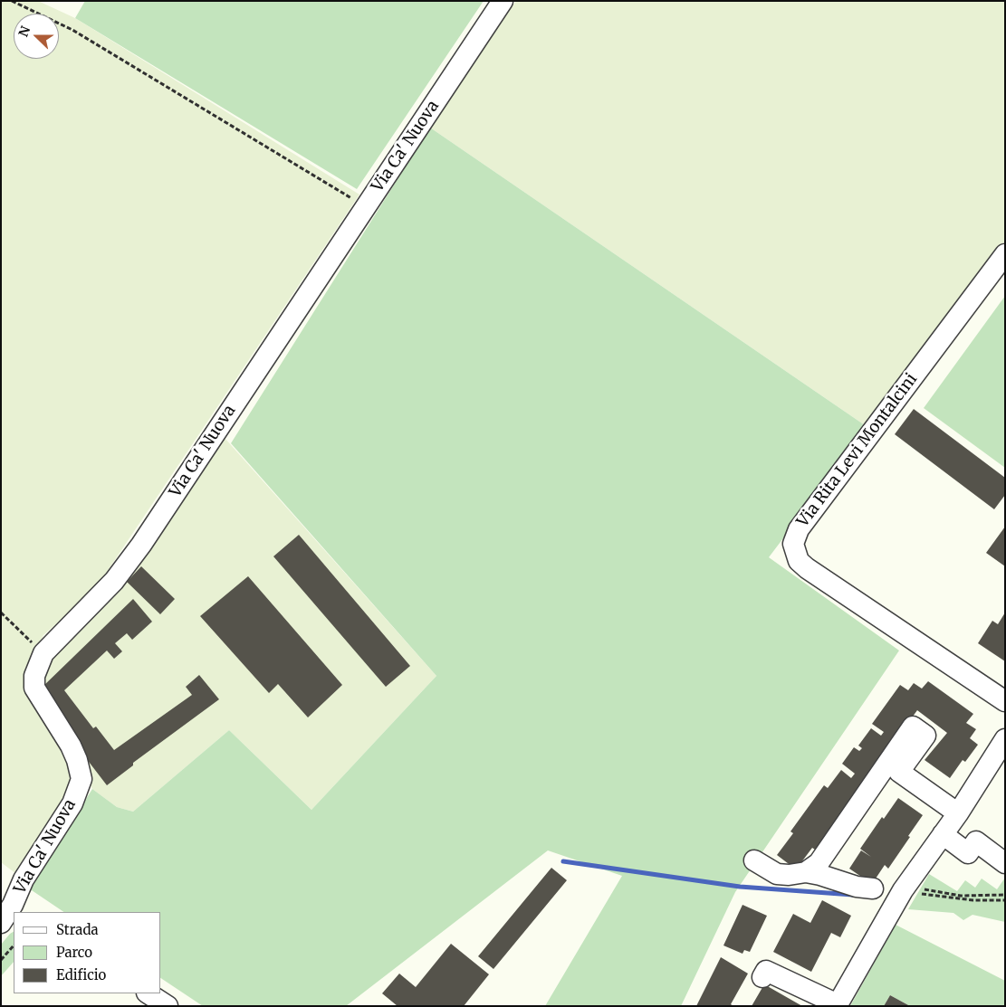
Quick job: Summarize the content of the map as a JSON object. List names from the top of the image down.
{
  "streets": {
    "street": ["Via Ca' Nuova", "Via Rita Levi Montalcini"]
  },
  "legend": ["Strada", "Parco", "Edificio"],
  "north": "left"
}
